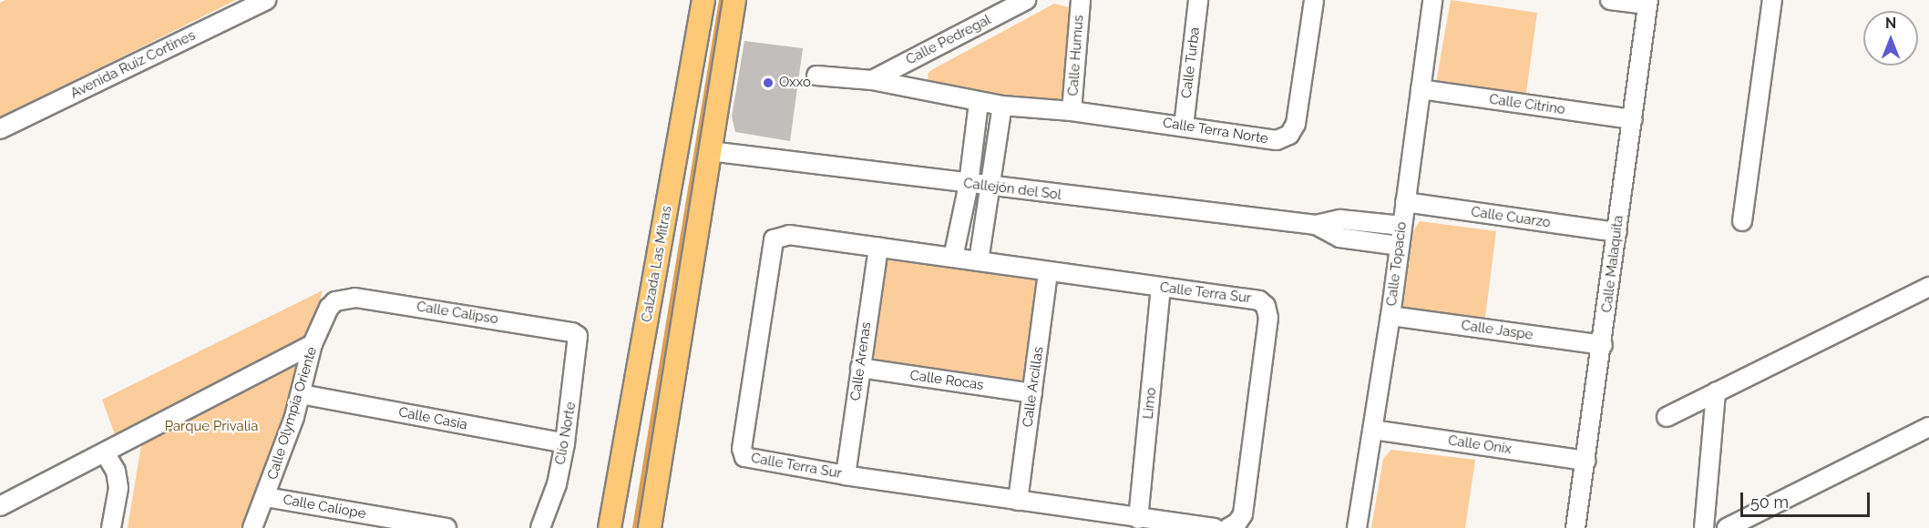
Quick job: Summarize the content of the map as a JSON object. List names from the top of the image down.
{
  "streets": {
    "main road": ["Calzada Las Mitras"],
    "street": [
      "Calle Pedregal",
      "Calle Humus",
      "Calle Turba",
      "Avenida Ruiz Cortines",
      "Calle Citrino",
      "Calle Terra Norte",
      "Callejón del Sol",
      "Calle Cuarzo",
      "Calle Topacio",
      "Calle Malaquita",
      "Calle Terra Sur",
      "Calle Calipso",
      "Calle Jaspe",
      "Calle Arenas",
      "Calle Rocas",
      "Calle Arcillas",
      "Limo",
      "Calle Olympia Oriente",
      "Calle Casia",
      "Clío Norte",
      "Calle Onix",
      "Calle Caliope"
    ]
  },
  "crossings": [
    ["Calle Pedregal", "Calle Terra Norte"],
    ["Calle Humus", "Calle Terra Norte"],
    ["Calle Turba", "Calle Terra Norte"],
    ["Calle Citrino", "Calle Topacio"],
    ["Calle Citrino", "Calle Malaquita"],
    ["Callejón del Sol", "Calle Topacio"],
    ["Calle Cuarzo", "Calle Topacio"],
    ["Calle Cuarzo", "Calle Malaquita"],
    ["Calle Topacio", "Calle Jaspe"],
    ["Calle Topacio", "Calle Onix"],
    ["Calle Malaquita", "Calle Jaspe"],
    ["Calle Malaquita", "Calle Onix"],
    ["Calle Terra Sur", "Calle Arenas"],
    ["Calle Terra Sur", "Calle Arcillas"],
    ["Calle Terra Sur", "Limo"],
    ["Calle Calipso", "Calle Olympia Oriente"],
    ["Calle Calipso", "Clío Norte"],
    ["Calle Arenas", "Calle Rocas"],
    ["Calle Rocas", "Calle Arcillas"],
    ["Calle Olympia Oriente", "Calle Casia"],
    ["Calle Olympia Oriente", "Calle Caliope"],
    ["Calle Casia", "Clío Norte"]
  ],
  "parks": ["Parque Privalia"],
  "places": ["Oxxo"],
  "scale_bar": "50 m",
  "north": "top"
}
